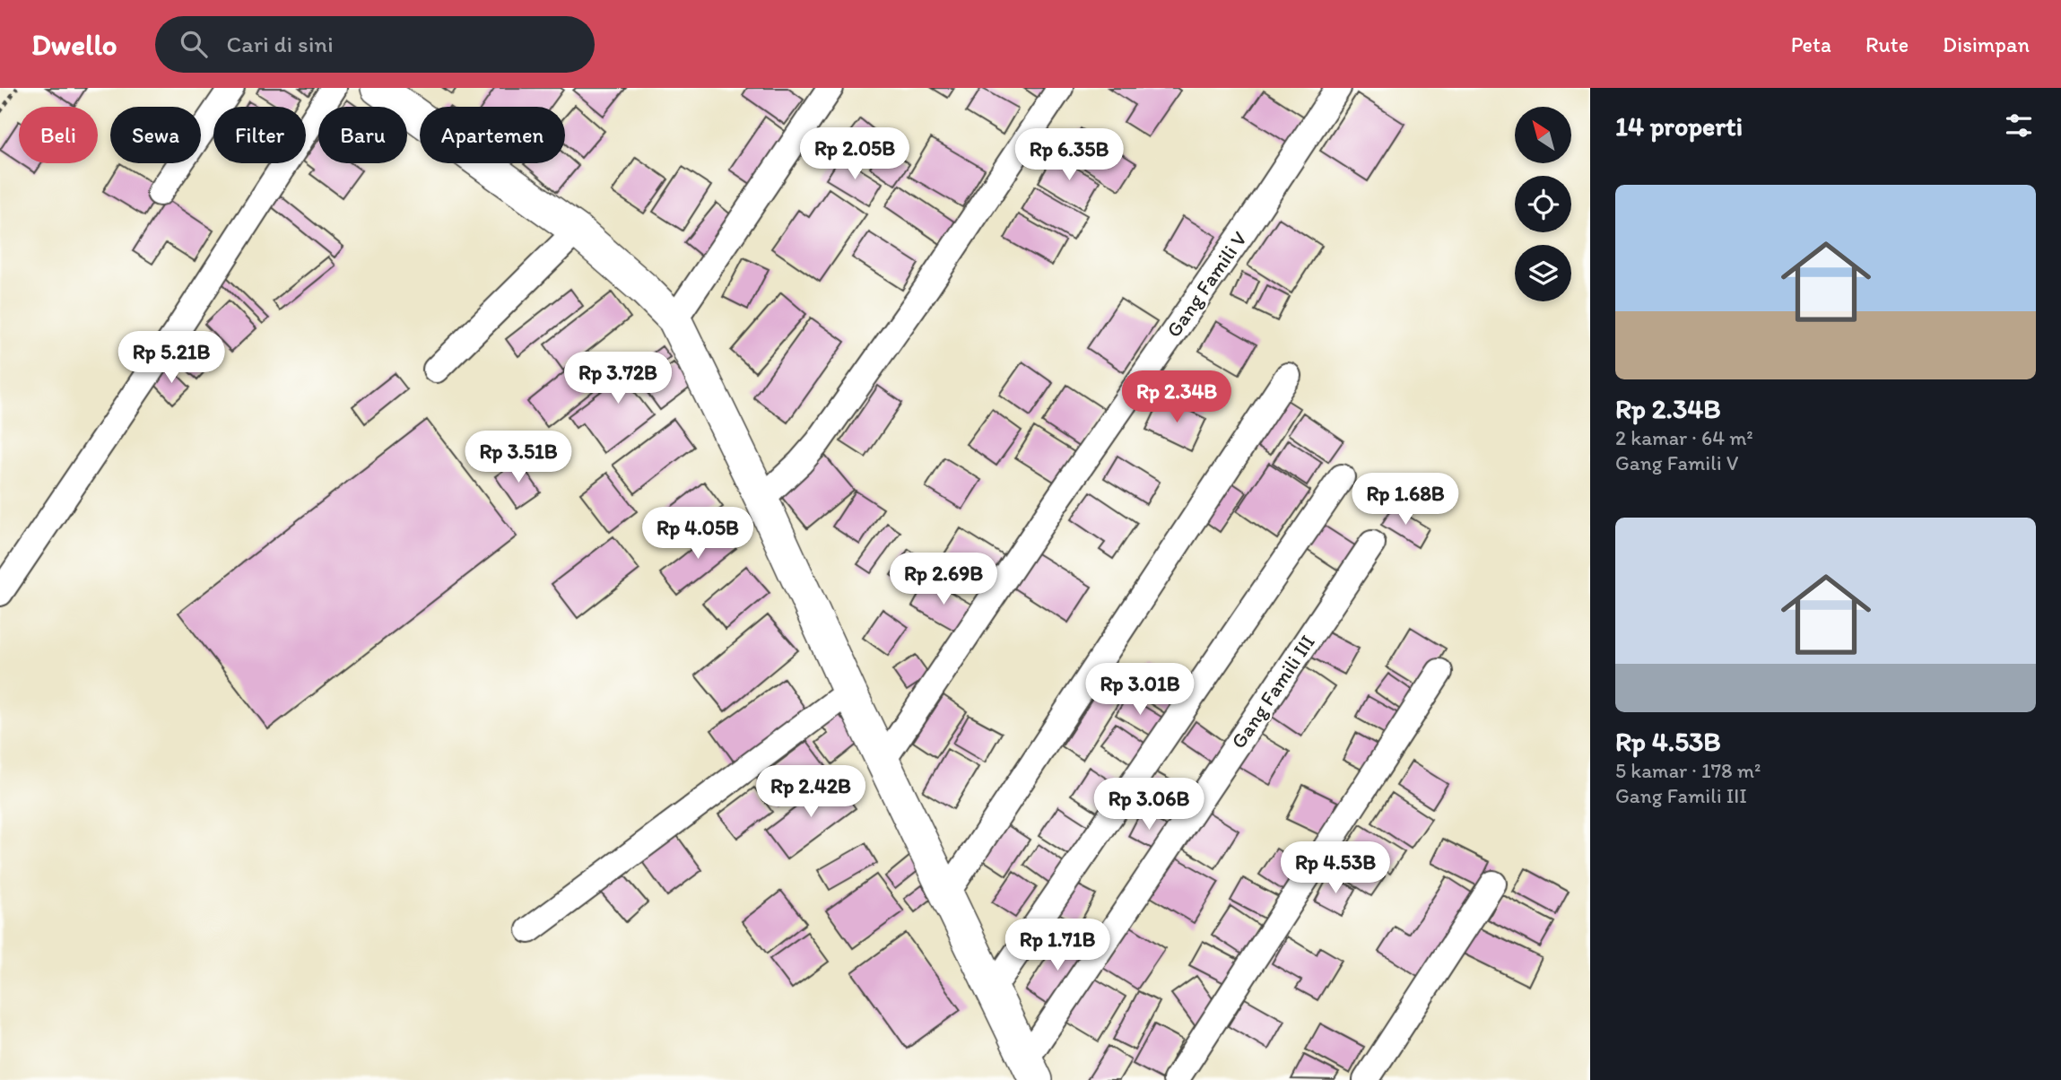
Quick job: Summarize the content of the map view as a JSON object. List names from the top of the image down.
{
  "streets": {
    "street": ["Gang Famili V", "Gang Famili III"]
  },
  "north": "top left",
  "page": {
    "header": "Dwello",
    "search": "Cari di sini",
    "nav": ["Peta", "Rute", "Disimpan"],
    "heading": "14 properti",
    "chip": [
      "Beli",
      "Sewa",
      "Filter",
      "Baru",
      "Apartemen"
    ],
    "price": [
      "Rp 2.05B",
      "Rp 6.35B",
      "Rp 5.21B",
      "Rp 3.72B",
      "Rp 2.34B",
      "Rp 3.51B",
      "Rp 1.68B",
      "Rp 4.05B",
      "Rp 2.69B",
      "Rp 3.01B",
      "Rp 2.42B",
      "Rp 3.06B",
      "Rp 4.53B",
      "Rp 1.71B"
    ],
    "list": [
      {
        "name": "Rp 2.34B",
        "note": "2 kamar · 64 m² · Gang Famili V"
      },
      {
        "name": "Rp 4.53B",
        "note": "5 kamar · 178 m² · Gang Famili III"
      }
    ]
  }
}
